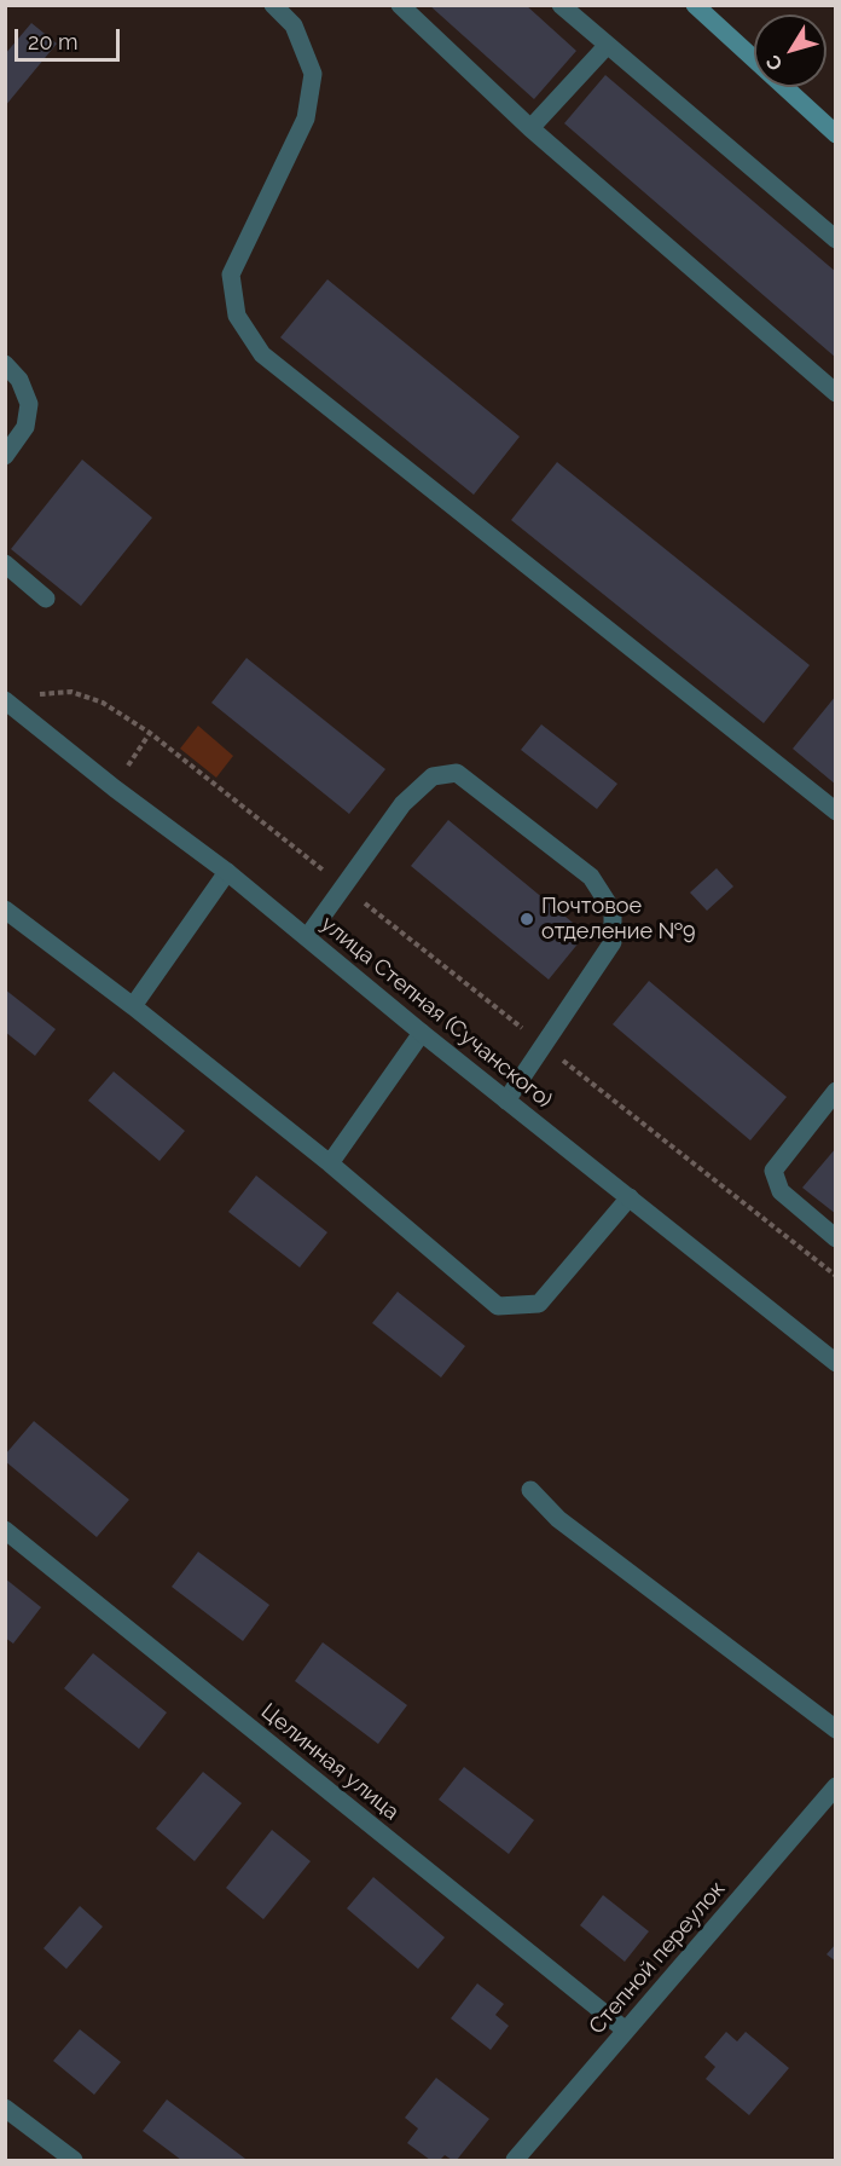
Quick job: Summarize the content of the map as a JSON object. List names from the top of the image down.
{
  "streets": {
    "street": ["улица Степная (Сучанского)", "Целинная улица", "Степной переулок"]
  },
  "crossings": [
    ["Целинная улица", "Степной переулок"]
  ],
  "places": ["Почтовое отделение №9"],
  "scale_bar": "20 m",
  "north": "bottom left"
}
